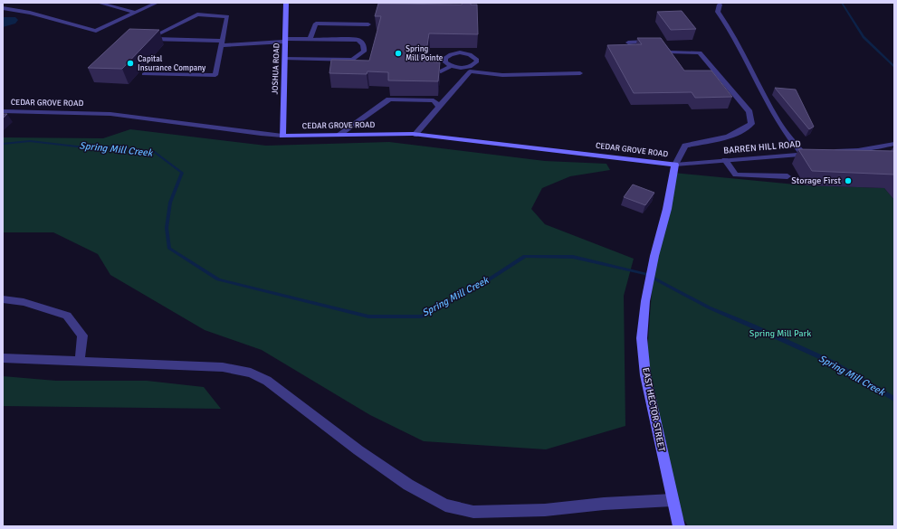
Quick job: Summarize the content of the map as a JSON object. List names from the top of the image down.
{
  "streets": {
    "main road": ["JOSHUA ROAD", "CEDAR GROVE ROAD", "EAST HECTOR STREET"],
    "street": ["BARREN HILL ROAD"]
  },
  "crossings": [
    ["JOSHUA ROAD", "CEDAR GROVE ROAD"],
    ["CEDAR GROVE ROAD", "BARREN HILL ROAD"],
    ["CEDAR GROVE ROAD", "EAST HECTOR STREET"],
    ["BARREN HILL ROAD", "EAST HECTOR STREET"]
  ],
  "water": ["Spring Mill Creek"],
  "parks": ["Spring Mill Park"],
  "places": ["Spring Mill Pointe", "Capital Insurance Company", "Storage First"]
}
